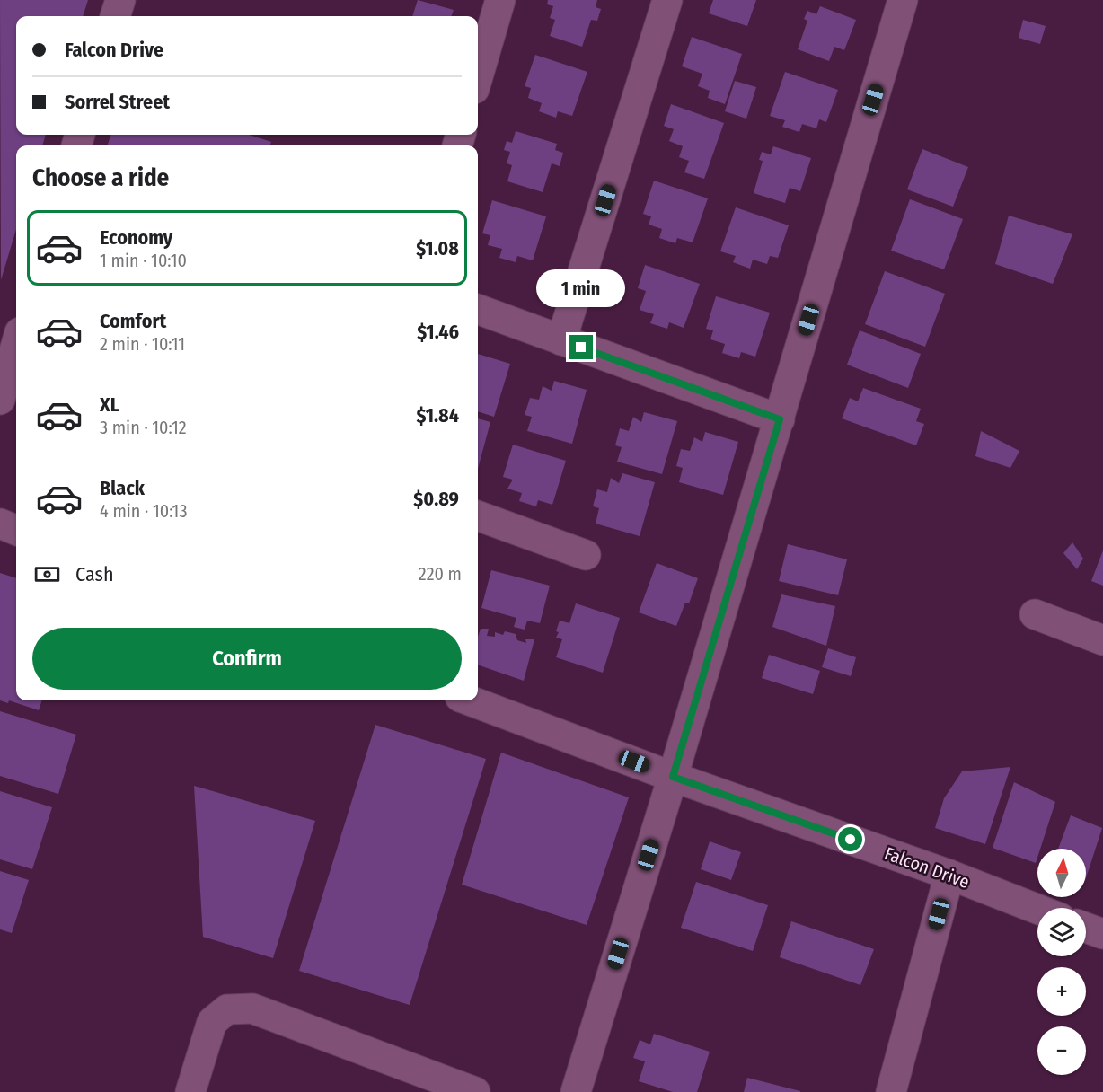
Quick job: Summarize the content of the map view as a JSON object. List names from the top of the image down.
{
  "streets": {
    "street": ["Falcon Drive"]
  },
  "north": "top",
  "page": {
    "banner": ["Falcon Drive", "Sorrel Street"],
    "heading": "Choose a ride",
    "list": [
      {
        "name": "Economy",
        "note": "1 min · 10:10",
        "value": "$1.08"
      },
      {
        "name": "Comfort",
        "note": "2 min · 10:11",
        "value": "$1.46"
      },
      {
        "name": "XL",
        "note": "3 min · 10:12",
        "value": "$1.84"
      },
      {
        "name": "Black",
        "note": "4 min · 10:13",
        "value": "$0.89"
      }
    ],
    "bubble": "1 min",
    "pay": ["Cash", "220 m"],
    "buttons": "Confirm",
    "map_buttons": ["+", "−"]
  }
}
